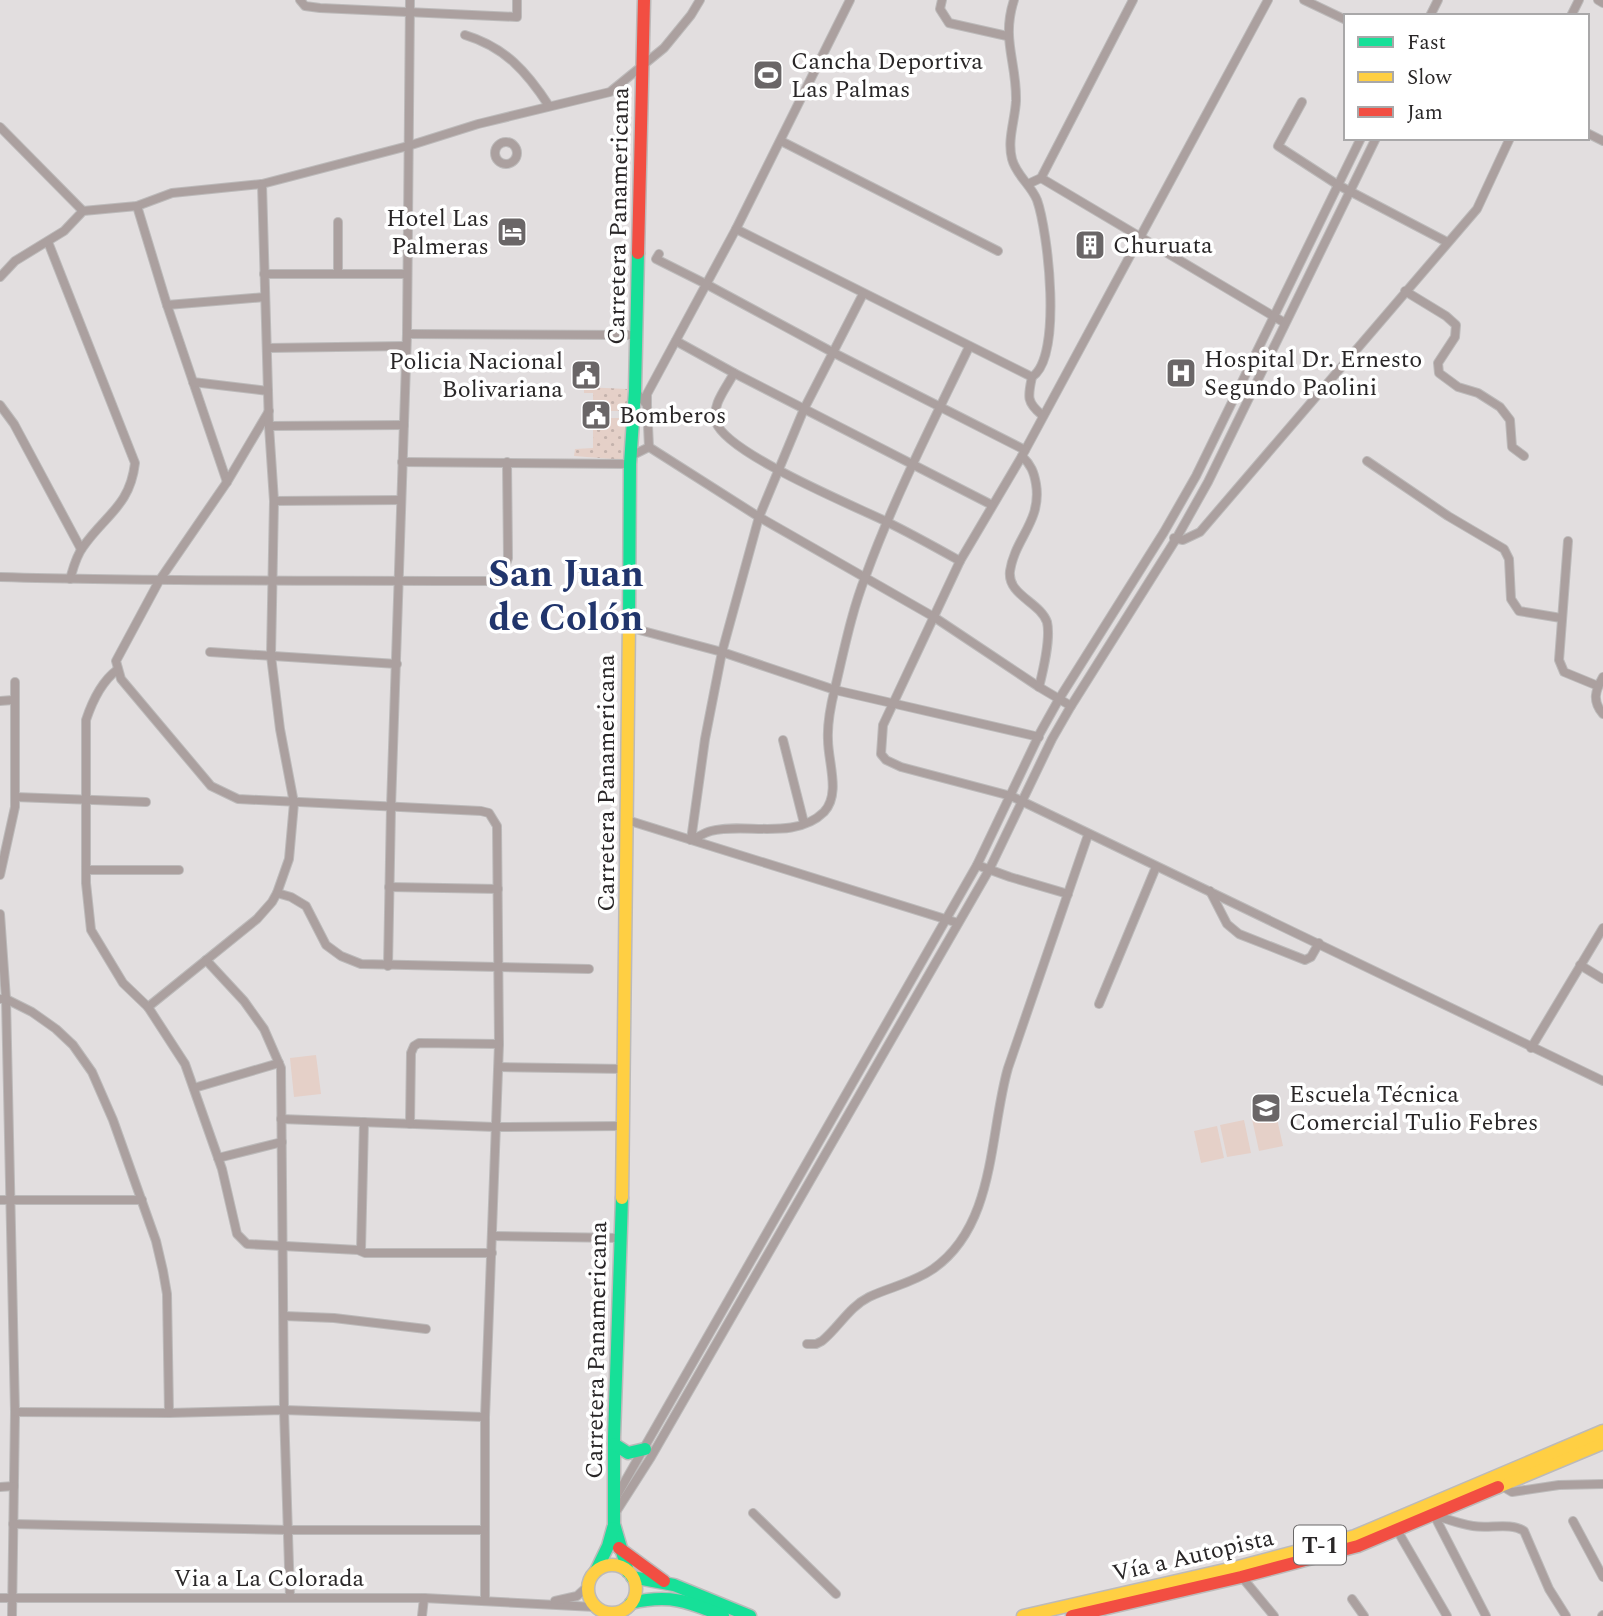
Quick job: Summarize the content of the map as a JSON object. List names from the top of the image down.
{
  "streets": {
    "main road": ["Carretera Panamericana", "T-1", "Vía a Autopista"],
    "street": ["Via a La Colorada"]
  },
  "crossings": [
    ["Carretera Panamericana", "Via a La Colorada"]
  ],
  "districts": ["San Juan de Colón"],
  "places": {
    "sports": ["Cancha Deportiva Las Palmas"],
    "hotel": ["Hotel Las Palmeras"],
    "building": ["Churuata"],
    "hospital": ["Hospital Dr. Ernesto Segundo Paolini"],
    "public building": ["Policia Nacional Bolivariana", "Bomberos"],
    "school or university": ["Escuela Técnica Comercial Tulio Febres"]
  },
  "legend": ["Fast", "Slow", "Jam"]
}
